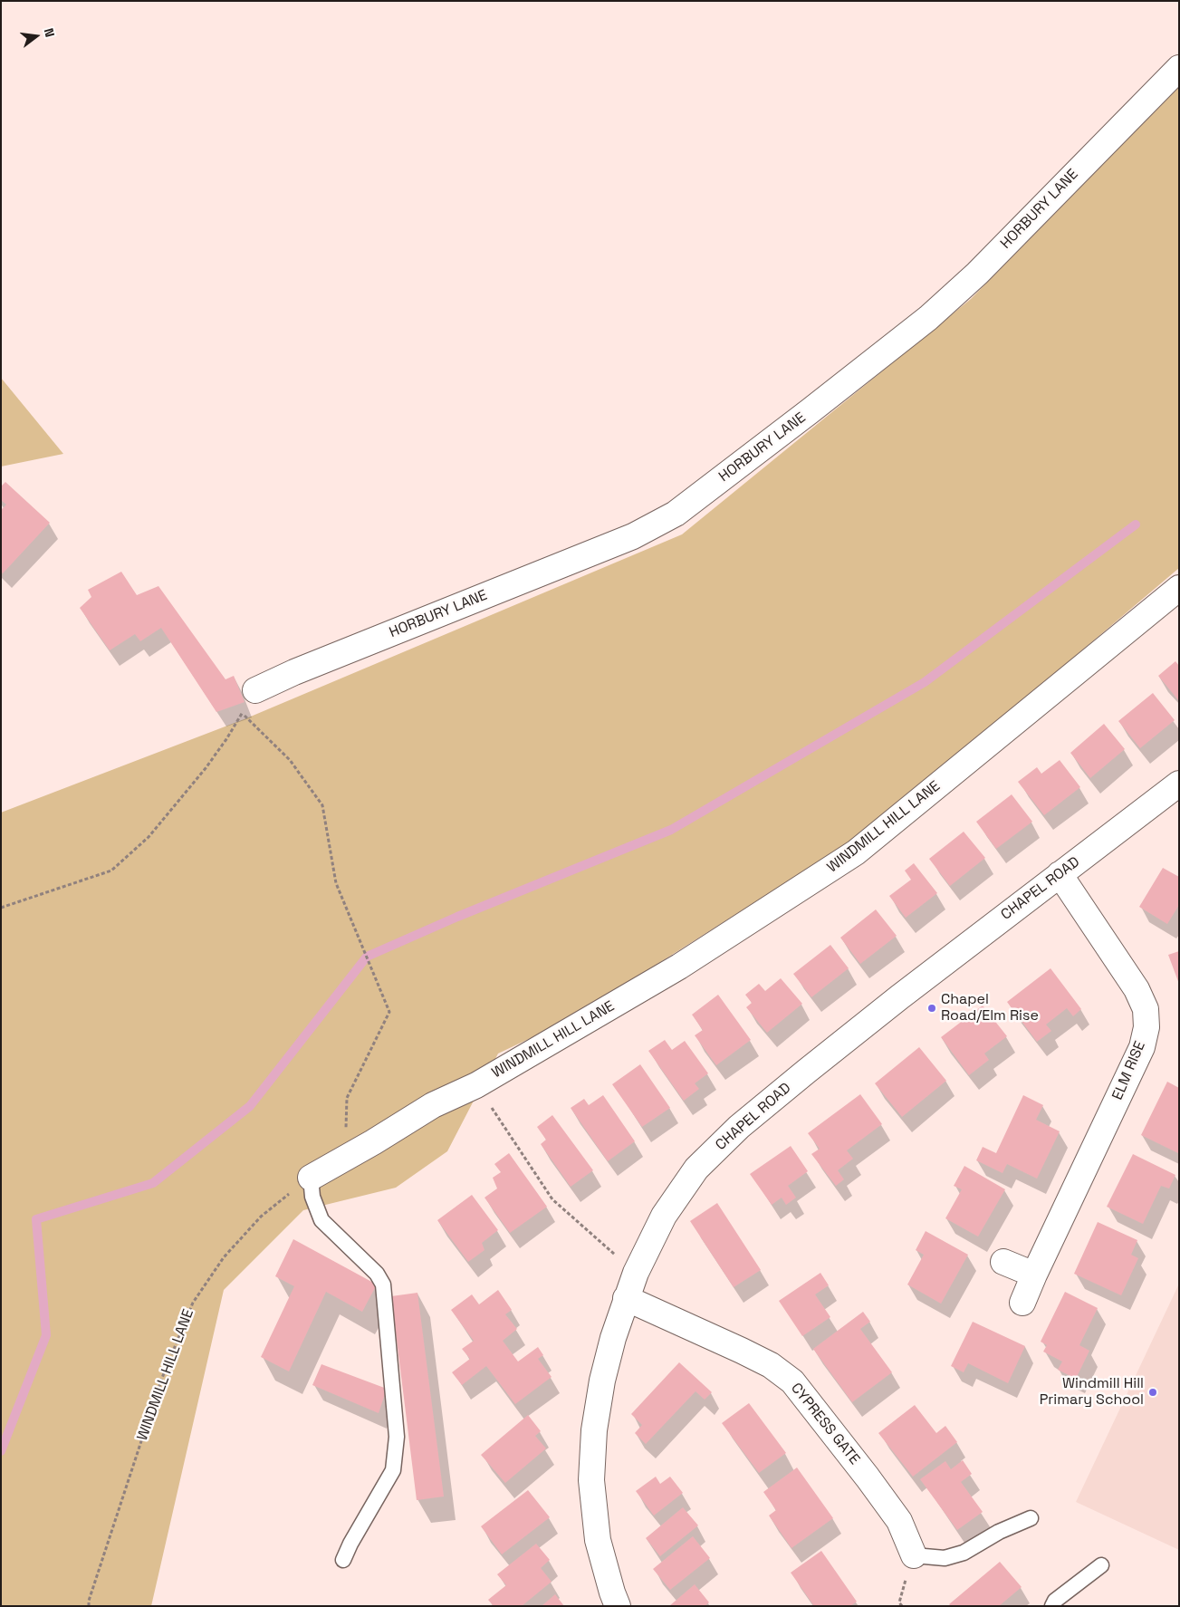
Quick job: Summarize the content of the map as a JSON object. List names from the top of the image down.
{
  "streets": {
    "street": [
      "HORBURY LANE",
      "WINDMILL HILL LANE",
      "CHAPEL ROAD",
      "ELM RISE",
      "CYPRESS GATE"
    ]
  },
  "crossings": [
    ["CHAPEL ROAD", "ELM RISE"],
    ["CHAPEL ROAD", "CYPRESS GATE"]
  ],
  "places": ["Chapel Road/Elm Rise", "Windmill Hill Primary School"],
  "north": "right"
}
